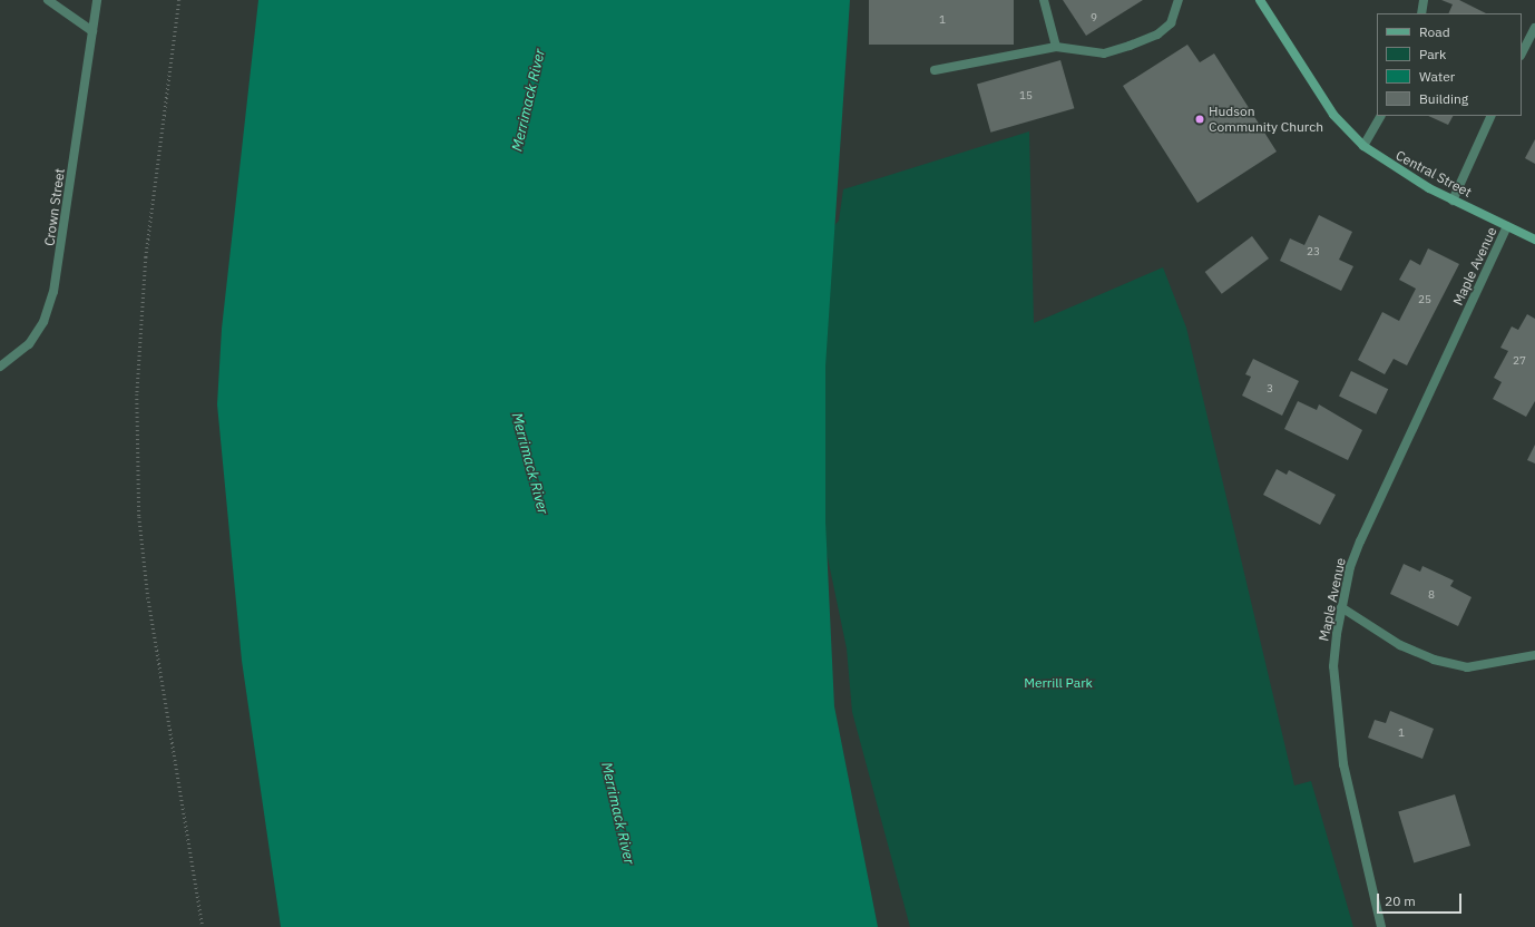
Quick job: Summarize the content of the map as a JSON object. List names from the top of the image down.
{
  "streets": {
    "main road": ["Central Street"],
    "street": ["Crown Street", "Maple Avenue"]
  },
  "crossings": [
    ["Central Street", "Maple Avenue"]
  ],
  "water": ["Merrimack River"],
  "parks": ["Merrill Park"],
  "places": ["Hudson Community Church"],
  "house_numbers": [
    "9",
    "1",
    "15",
    "23",
    "25",
    "27",
    "3",
    "8",
    "1"
  ],
  "legend": [
    "Road",
    "Park",
    "Water",
    "Building"
  ],
  "scale_bar": "20 m"
}
